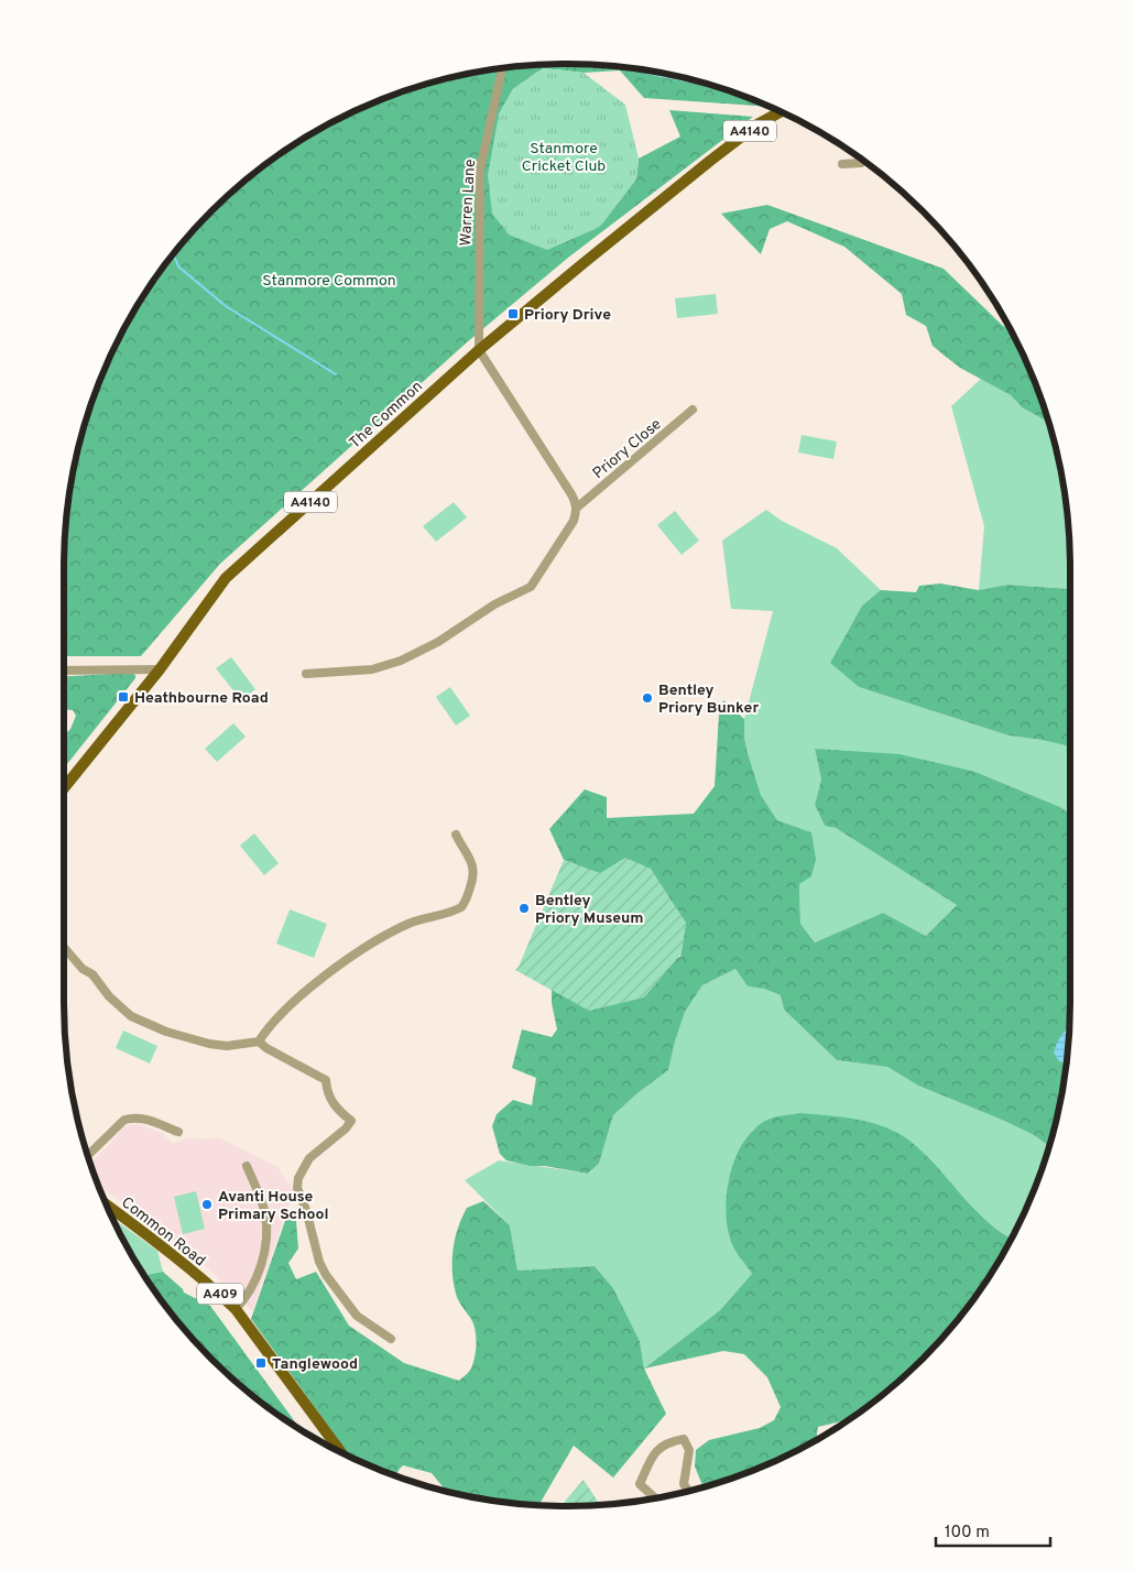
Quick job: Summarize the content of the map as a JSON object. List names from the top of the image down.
{
  "streets": {
    "main road": [
      "A4140",
      "The Common",
      "Common Road",
      "A409"
    ],
    "street": ["Warren Lane", "Priory Close"]
  },
  "crossings": [
    ["Warren Lane", "The Common"]
  ],
  "parks": ["Stanmore Cricket Club", "Stanmore Common"],
  "places": {
    "transit": ["Priory Drive", "Heathbourne Road", "Tanglewood"],
    "other": ["Bentley Priory Bunker", "Bentley Priory Museum", "Avanti House Primary School"]
  },
  "scale_bar": "100 m"
}
